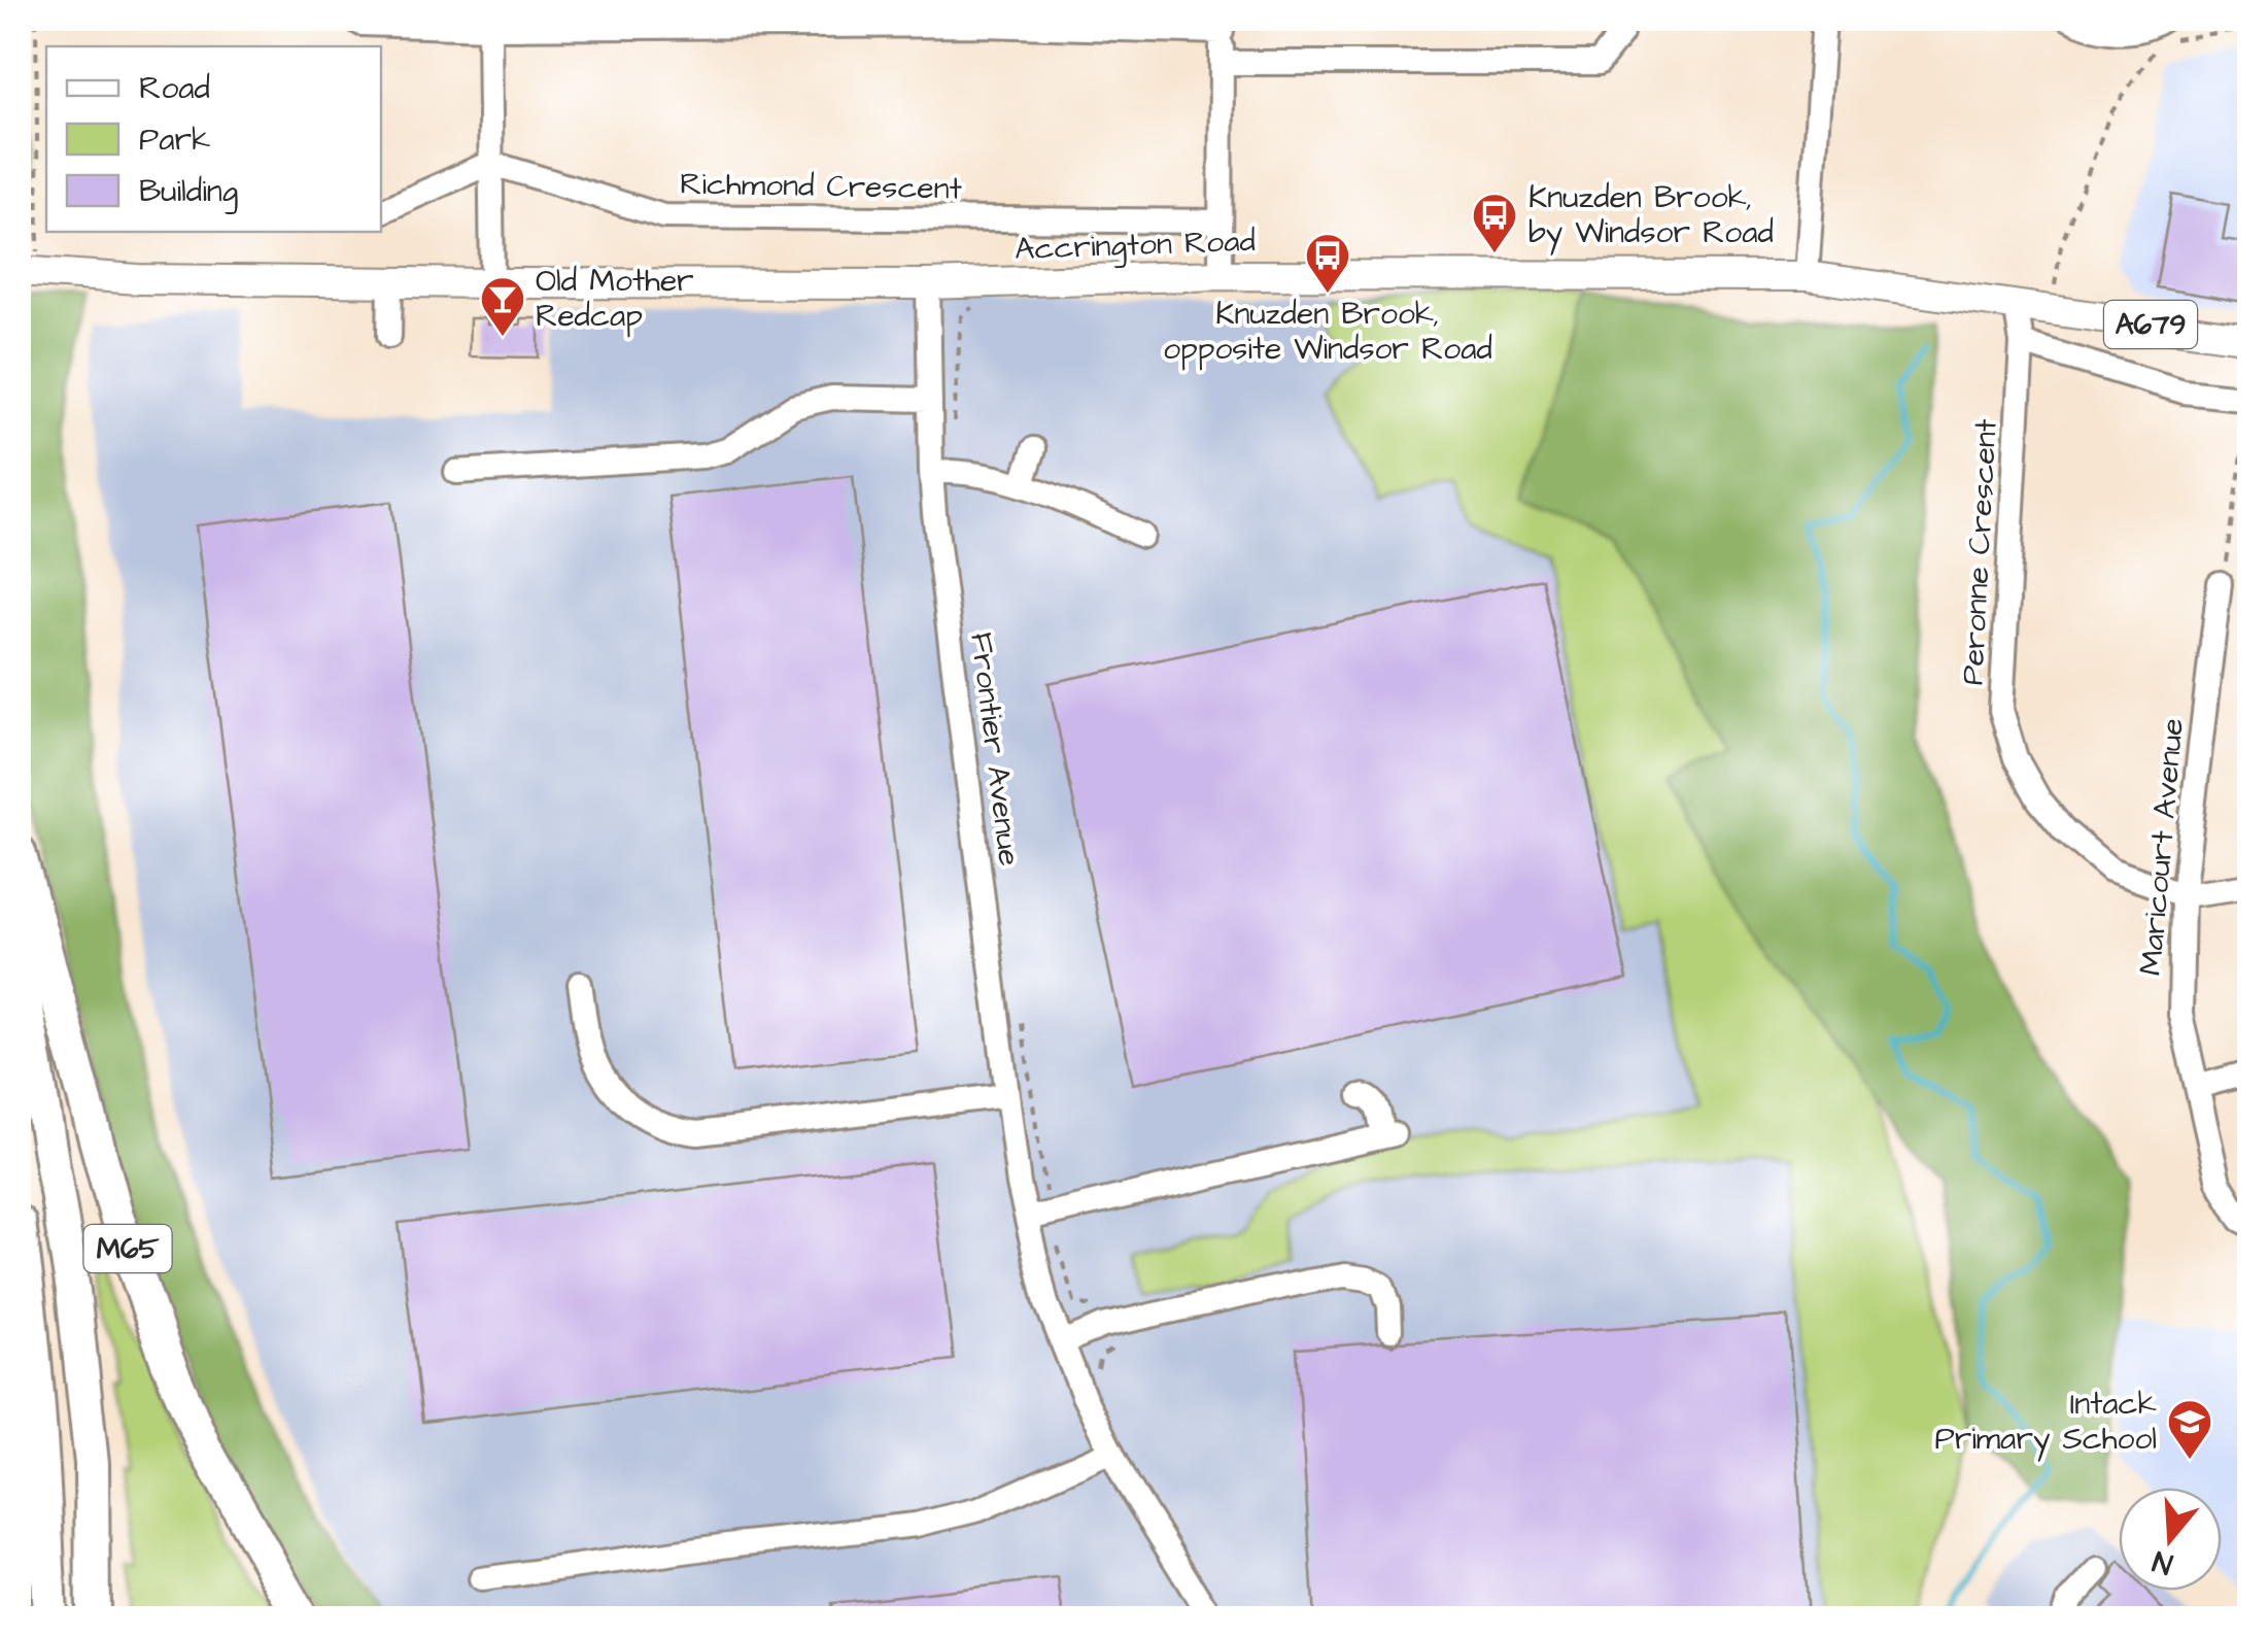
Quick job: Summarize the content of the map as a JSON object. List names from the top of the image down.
{
  "streets": {
    "highway": ["M65"],
    "main road": ["Accrington Road", "A679"],
    "street": [
      "Richmond Crescent",
      "Peronne Crescent",
      "Frontier Avenue",
      "Maricourt Avenue"
    ]
  },
  "crossings": [
    ["Accrington Road", "Peronne Crescent"],
    ["Accrington Road", "Frontier Avenue"],
    ["Peronne Crescent", "Maricourt Avenue"]
  ],
  "places": {
    "bus stop": ["Knuzden Brook, by Windsor Road", "Knuzden Brook, opposite Windsor Road"],
    "bar": ["Old Mother Redcap"],
    "school or university": ["Intack Primary School"]
  },
  "legend": ["Road", "Park", "Building"],
  "north": "bottom"
}
